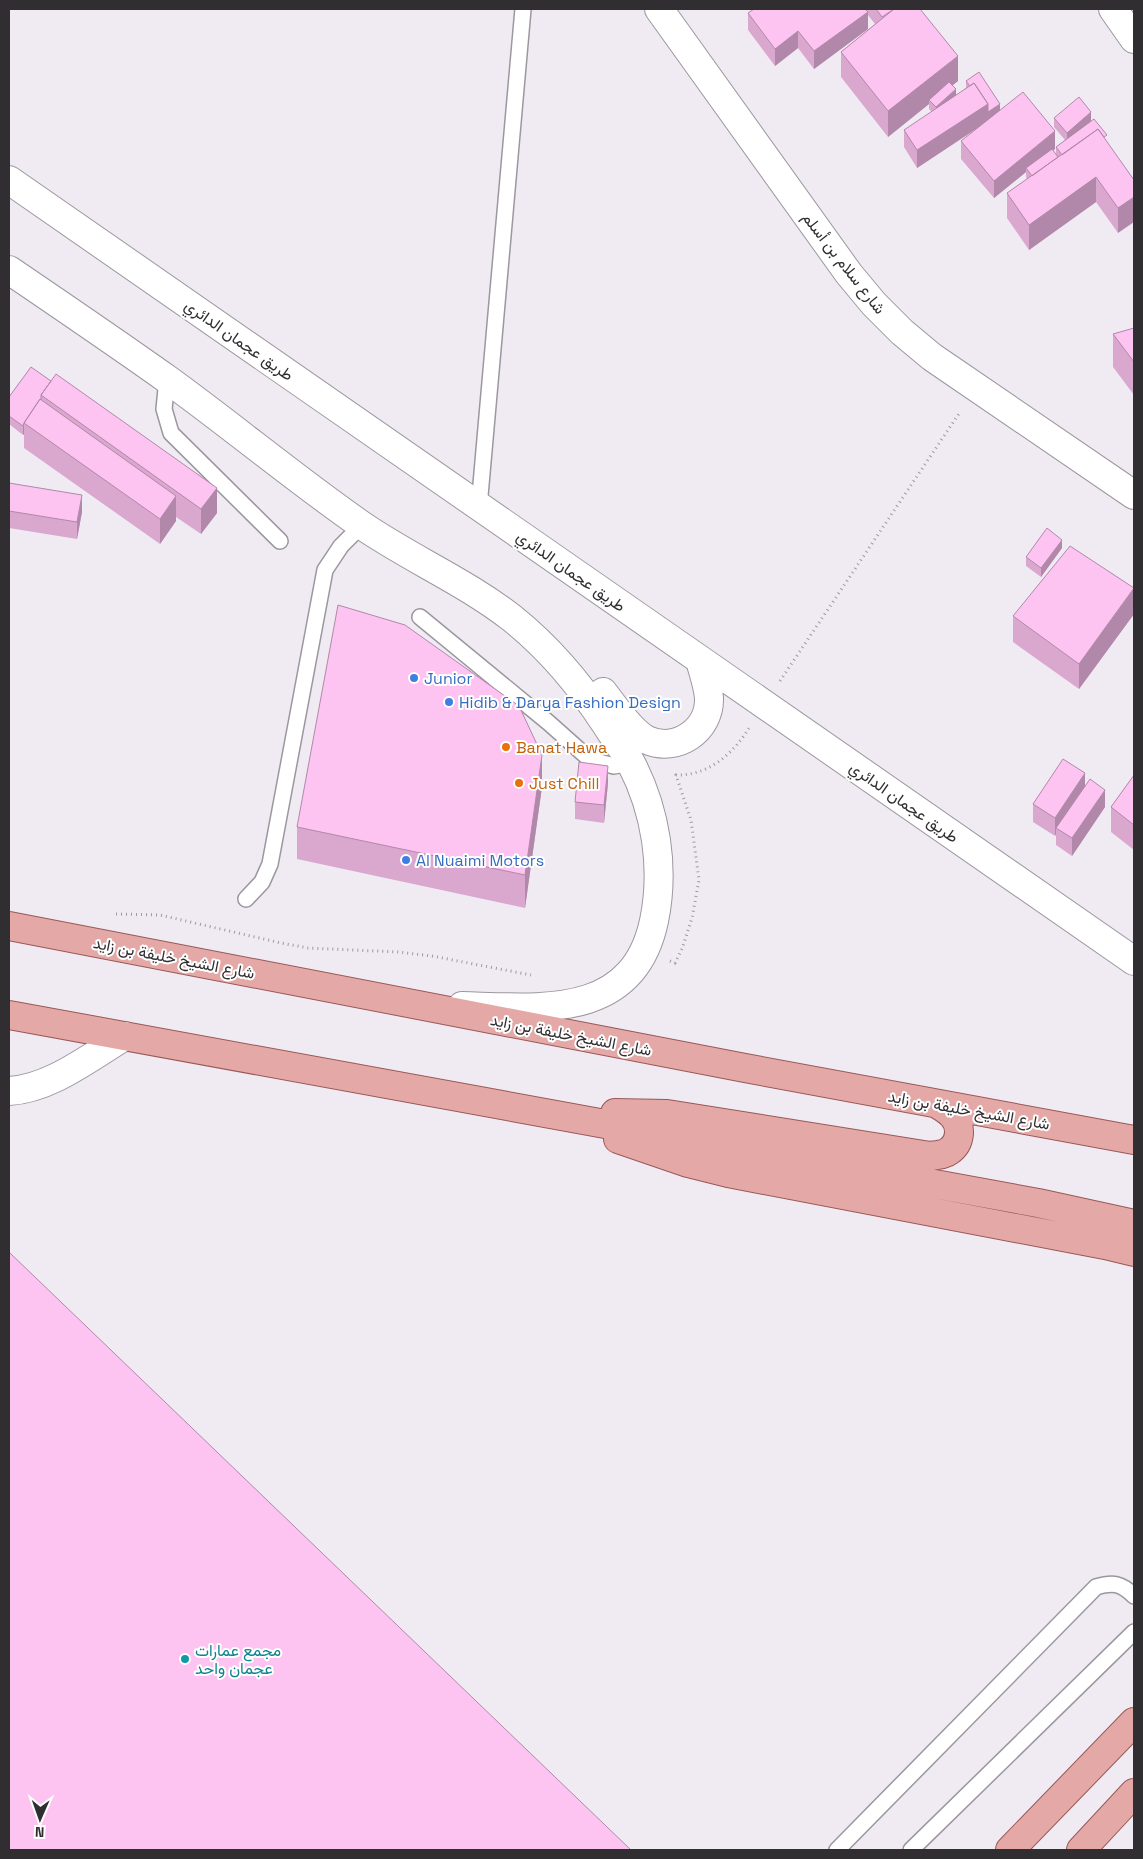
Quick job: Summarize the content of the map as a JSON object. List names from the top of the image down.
{
  "streets": {
    "main road": ["شارع سلام بن أسلم", "طريق عجمان الدائري", "شارع الشيخ خليفة بن زايد"]
  },
  "places": [
    "Junior",
    "Hidib & Darya Fashion Design",
    "Banat Hawa",
    "Just Chill",
    "Al Nuaimi Motors",
    "مجمع عمارات عجمان واحد"
  ],
  "north": "bottom"
}
